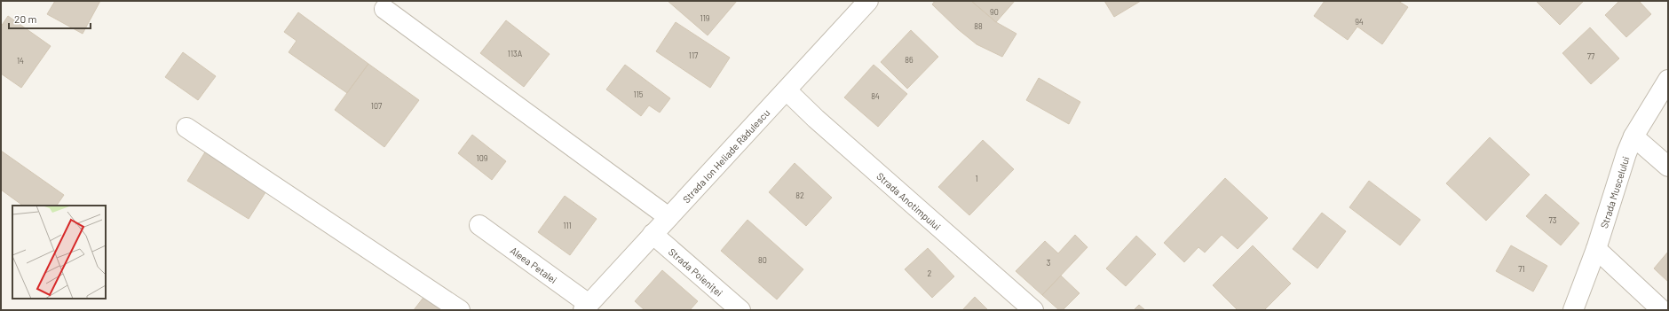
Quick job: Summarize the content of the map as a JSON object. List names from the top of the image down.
{
  "streets": {
    "street": [
      "Strada Ion Heliade Rădulescu",
      "Strada Muscelului",
      "Strada Anotimpului",
      "Aleea Petalei",
      "Strada Poieniței"
    ]
  },
  "crossings": [
    ["Strada Ion Heliade Rădulescu", "Strada Anotimpului"],
    ["Strada Ion Heliade Rădulescu", "Aleea Petalei"],
    ["Strada Ion Heliade Rădulescu", "Strada Poieniței"]
  ],
  "house_numbers": [
    "90",
    "119",
    "94",
    "88",
    "113A",
    "117",
    "77",
    "86",
    "14",
    "115",
    "84",
    "107",
    "109",
    "1",
    "82",
    "73",
    "111",
    "80",
    "3",
    "71",
    "2"
  ],
  "scale_bar": "20 m"
}
